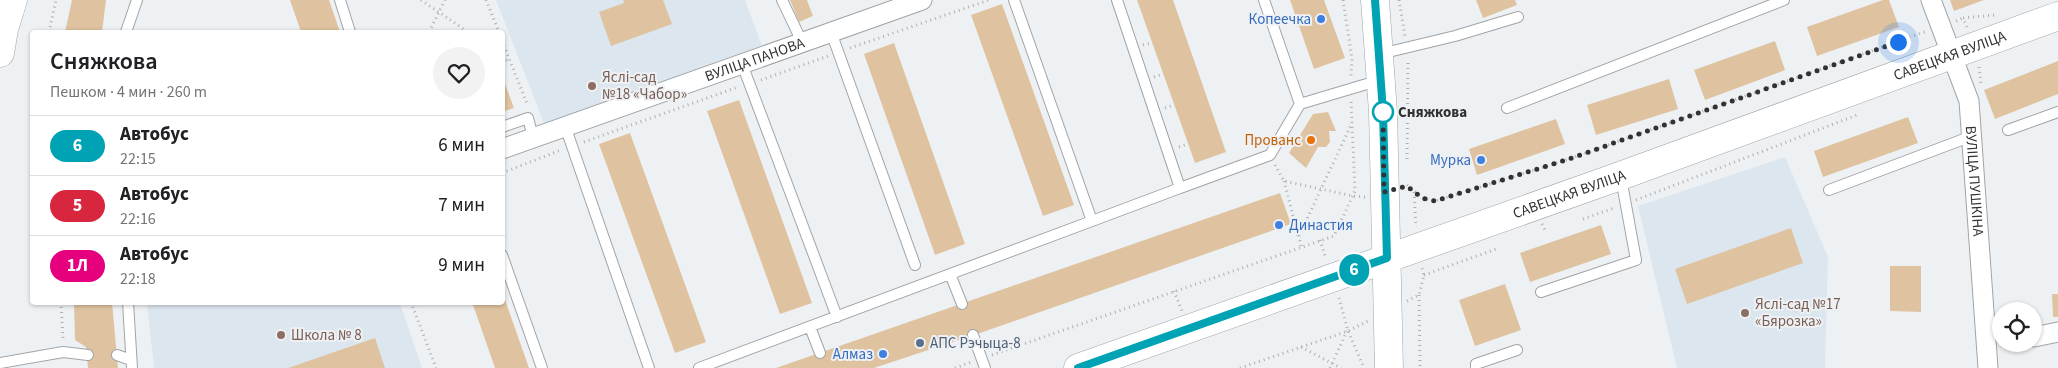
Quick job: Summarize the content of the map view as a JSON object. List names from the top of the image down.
{
  "streets": {
    "street": ["САВЕЦКАЯ ВУЛІЦА", "ВУЛІЦА ПАНОВА", "ВУЛІЦА ПУШКІНА"]
  },
  "crossings": [
    ["САВЕЦКАЯ ВУЛІЦА", "ВУЛІЦА ПУШКІНА"]
  ],
  "places": [
    "Копеечка",
    "Яслі-сад №18 «Чабор»",
    "Сняжкова",
    "Прованс",
    "Мурка",
    "Династия",
    "Яслі-сад №17 «Бярозка»",
    "Школа № 8",
    "АПС Рэчыца-8",
    "Алмаз"
  ],
  "lines": ["bus line 6"],
  "page": {
    "on_map": "6",
    "heading": ["Сняжкова", "Пешком · 4 мин · 260 m"],
    "list": [
      {
        "mark": "6",
        "name": "Автобус",
        "note": "22:15",
        "value": "6 мин"
      },
      {
        "mark": "5",
        "name": "Автобус",
        "note": "22:16",
        "value": "7 мин"
      },
      {
        "mark": "1Л",
        "name": "Автобус",
        "note": "22:18",
        "value": "9 мин"
      }
    ]
  }
}
